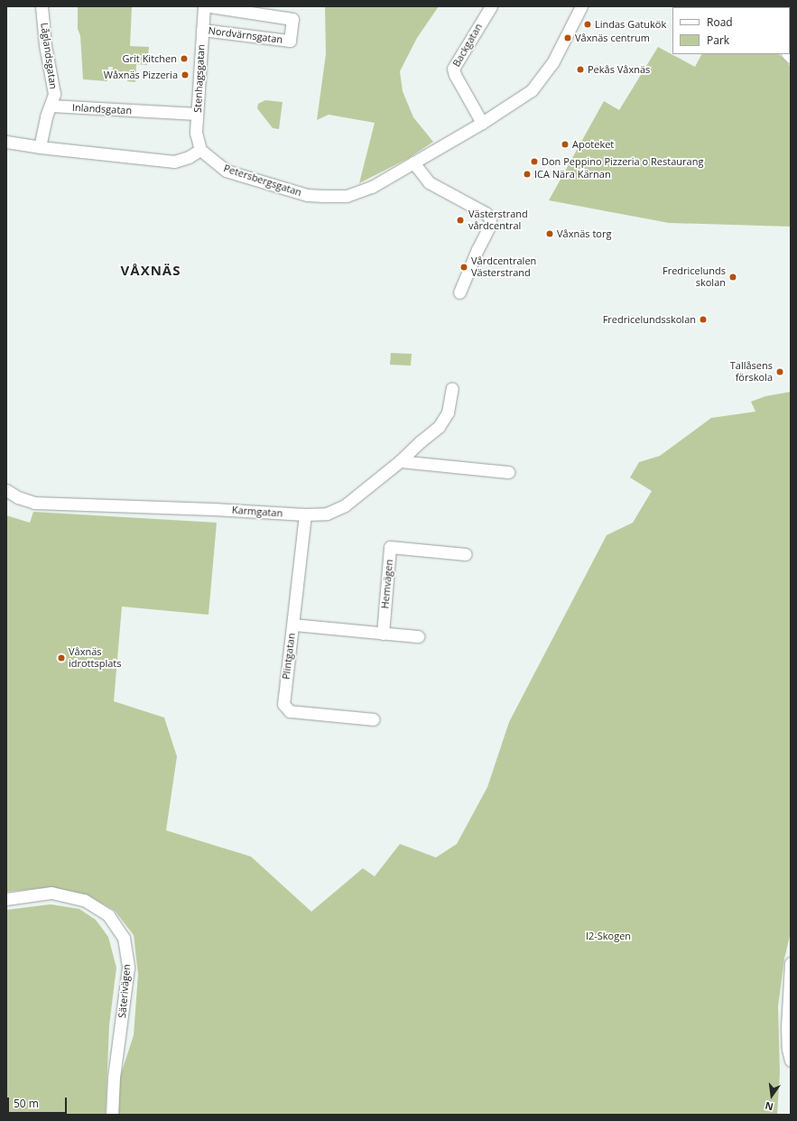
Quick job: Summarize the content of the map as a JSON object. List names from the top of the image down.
{
  "streets": {
    "street": [
      "Nordvärnsgatan",
      "Backgatan",
      "Låglandsgatan",
      "Stenhagsgatan",
      "Inlandsgatan",
      "Petersbergsgatan",
      "Karmgatan",
      "Hemvägen",
      "Plintgatan",
      "Säterivägen"
    ]
  },
  "crossings": [
    ["Nordvärnsgatan", "Stenhagsgatan"],
    ["Backgatan", "Petersbergsgatan"],
    ["Låglandsgatan", "Inlandsgatan"],
    ["Stenhagsgatan", "Inlandsgatan"],
    ["Stenhagsgatan", "Petersbergsgatan"],
    ["Karmgatan", "Plintgatan"]
  ],
  "districts": ["VÅXNÄS"],
  "parks": ["I2-Skogen"],
  "places": [
    "Lindas Gatukök",
    "Våxnäs centrum",
    "Grit Kitchen",
    "Pekås Våxnäs",
    "Wåxnäs Pizzeria",
    "Apoteket",
    "Don Peppino Pizzeria o Restaurang",
    "ICA Nära Kärnan",
    "Västerstrand vårdcentral",
    "Våxnäs torg",
    "Vårdcentralen Västerstrand",
    "Fredricelunds skolan",
    "Fredricelundsskolan",
    "Tallåsens förskola",
    "Våxnäs idrottsplats"
  ],
  "legend": ["Road", "Park"],
  "scale_bar": "50 m",
  "north": "bottom"
}
